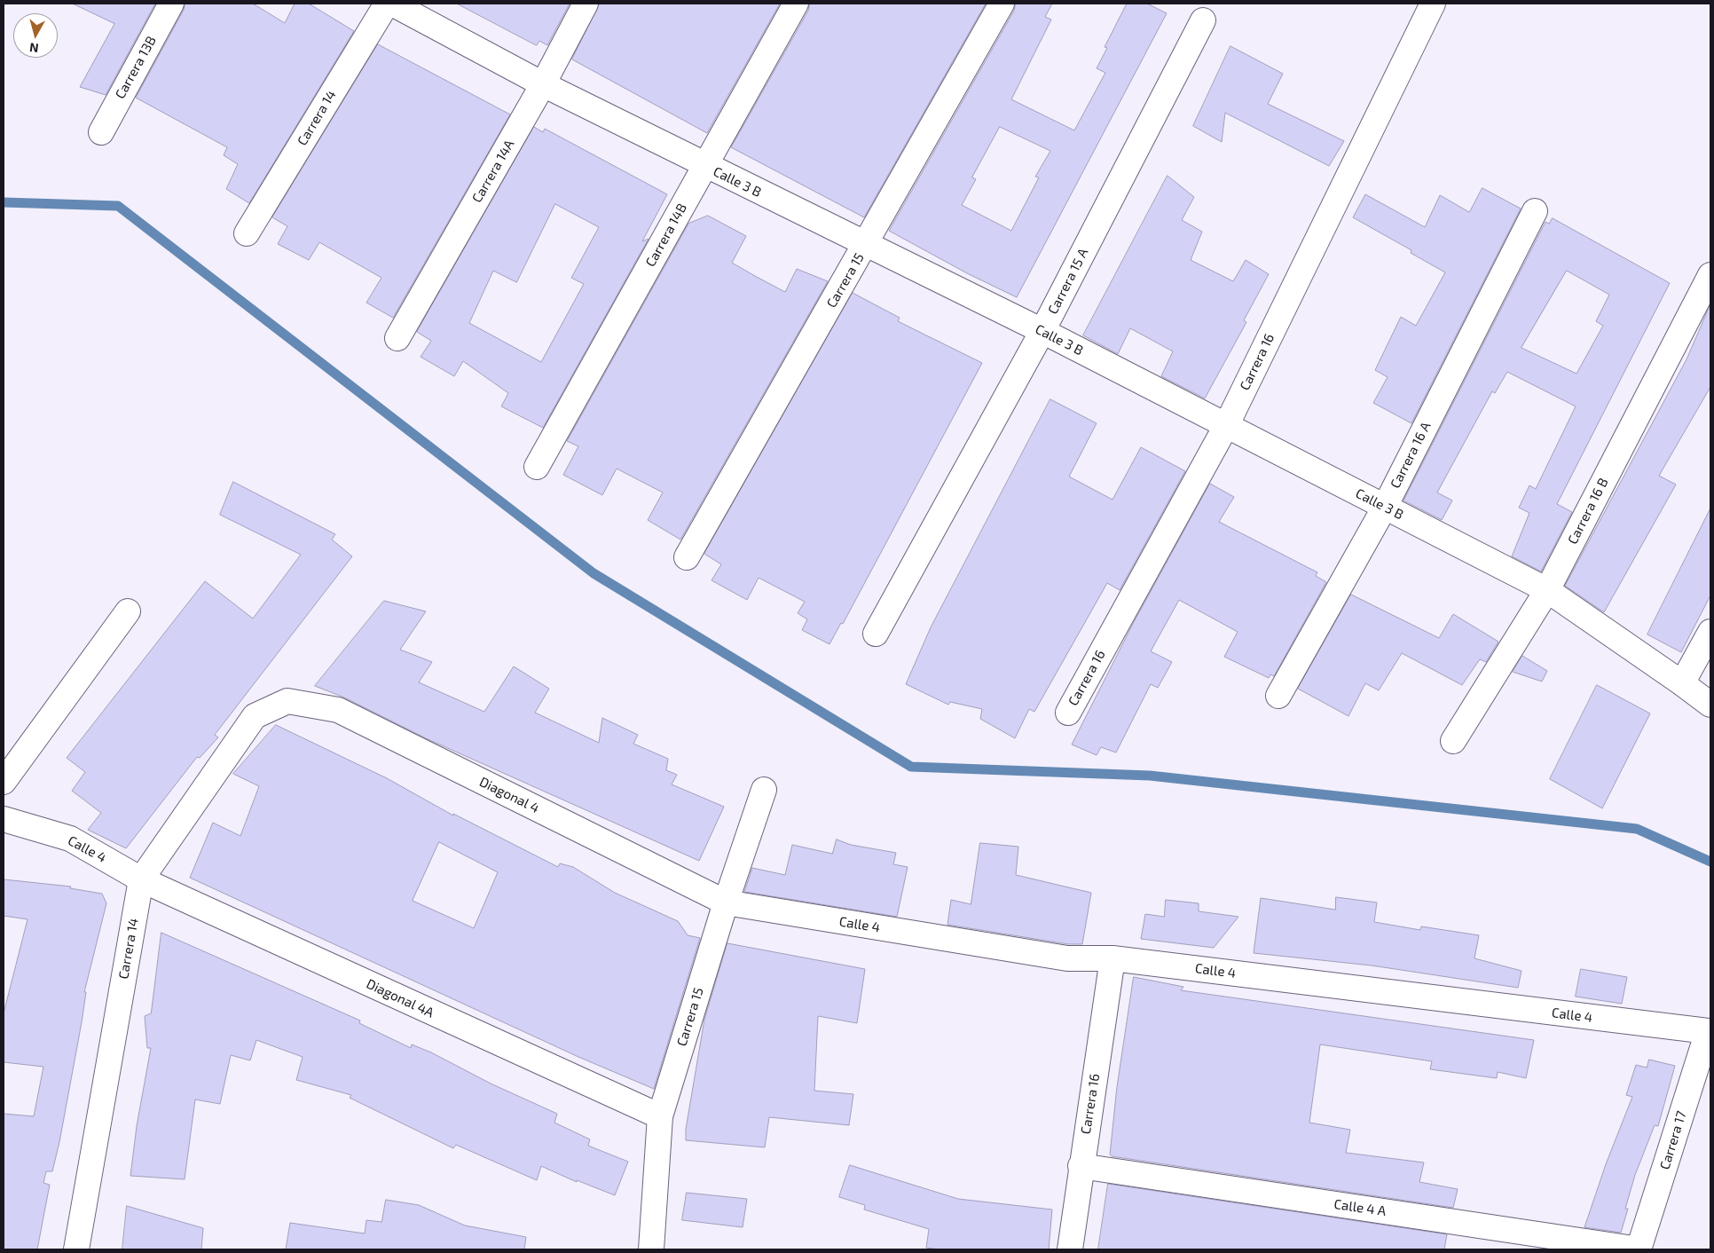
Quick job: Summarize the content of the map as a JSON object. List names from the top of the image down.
{
  "streets": {
    "street": [
      "Carrera 13B",
      "Carrera 14",
      "Carrera 14A",
      "Calle 3 B",
      "Carrera 14B",
      "Carrera 15",
      "Carrera 15 A",
      "Carrera 16",
      "Carrera 16 A",
      "Carrera 16 B",
      "Diagonal 4",
      "Calle 4",
      "Diagonal 4A",
      "Carrera 17",
      "Calle 4 A"
    ]
  },
  "crossings": [
    ["Carrera 14", "Diagonal 4"],
    ["Carrera 14", "Calle 4"],
    ["Carrera 14", "Diagonal 4A"],
    ["Carrera 14A", "Calle 3 B"],
    ["Calle 3 B", "Carrera 14B"],
    ["Calle 3 B", "Carrera 15"],
    ["Calle 3 B", "Carrera 15 A"],
    ["Calle 3 B", "Carrera 16"],
    ["Calle 3 B", "Carrera 16 A"],
    ["Calle 3 B", "Carrera 16 B"],
    ["Carrera 15", "Diagonal 4"],
    ["Carrera 15", "Calle 4"],
    ["Carrera 15", "Diagonal 4A"],
    ["Carrera 16", "Calle 4"],
    ["Carrera 16", "Calle 4 A"],
    ["Diagonal 4", "Calle 4"],
    ["Calle 4", "Diagonal 4A"],
    ["Calle 4", "Carrera 17"],
    ["Carrera 17", "Calle 4 A"]
  ],
  "north": "bottom"
}
